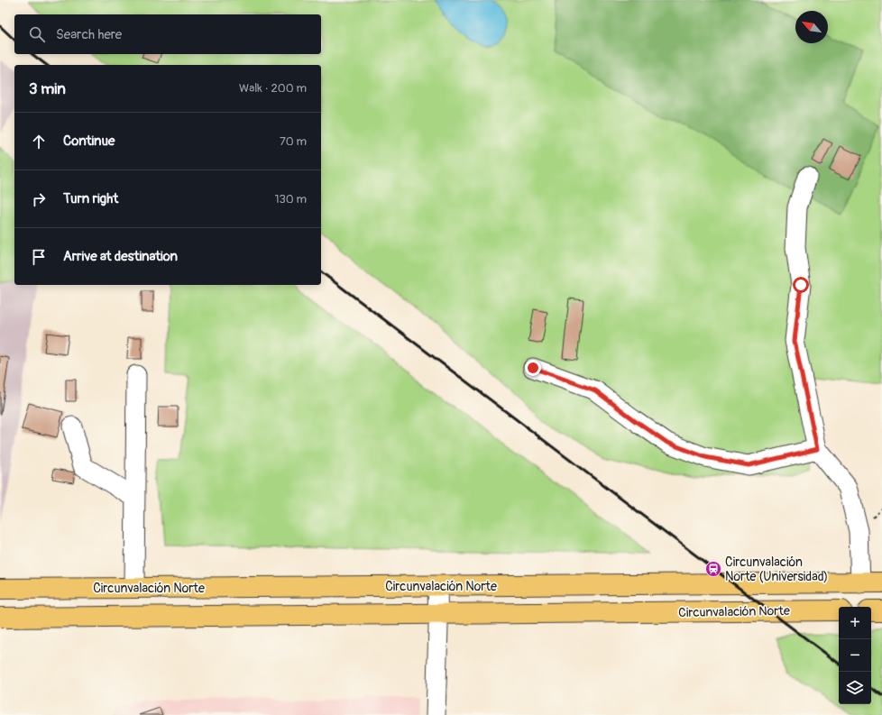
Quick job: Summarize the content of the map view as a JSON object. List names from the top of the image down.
{
  "streets": {
    "highway": ["Circunvalación Norte"]
  },
  "places": {
    "station": ["Circunvalación Norte (Universidad)"]
  },
  "north": "top left",
  "page": {
    "search": "Search here",
    "heading": ["3 min", "Walk · 200 m"],
    "list": [
      ["Continue", "70 m"],
      ["Turn right", "130 m"],
      "Arrive at destination"
    ],
    "map_buttons": ["+", "−"]
  }
}
